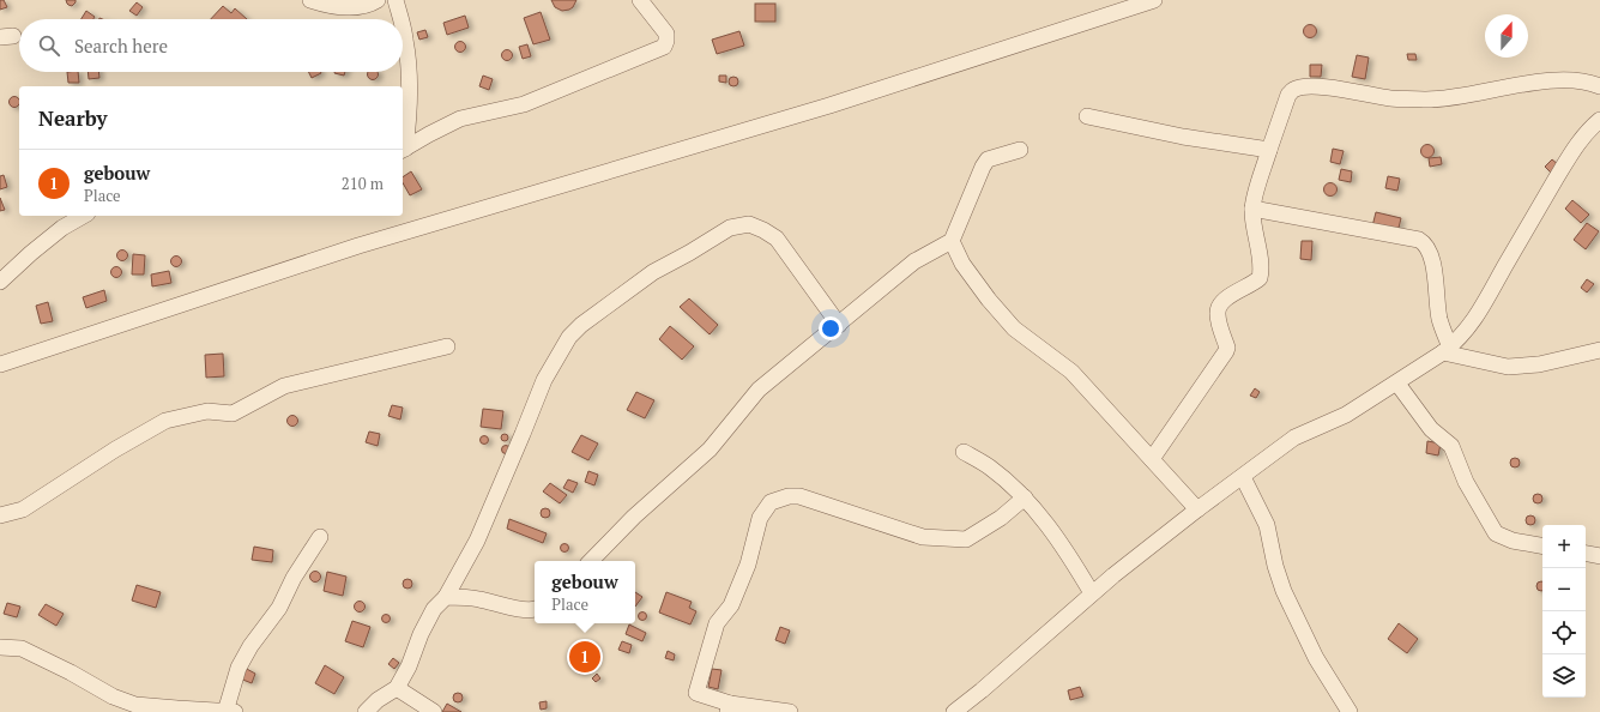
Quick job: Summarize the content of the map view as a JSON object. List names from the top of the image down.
{
  "north": "top",
  "page": {
    "search": "Search here",
    "heading": "Nearby",
    "list": [
      {
        "mark": "1",
        "name": "gebouw",
        "note": "Place",
        "value": "210 m"
      }
    ],
    "map_buttons": ["+", "−"],
    "popup": ["gebouw", "Place"],
    "pins": "1"
  }
}
